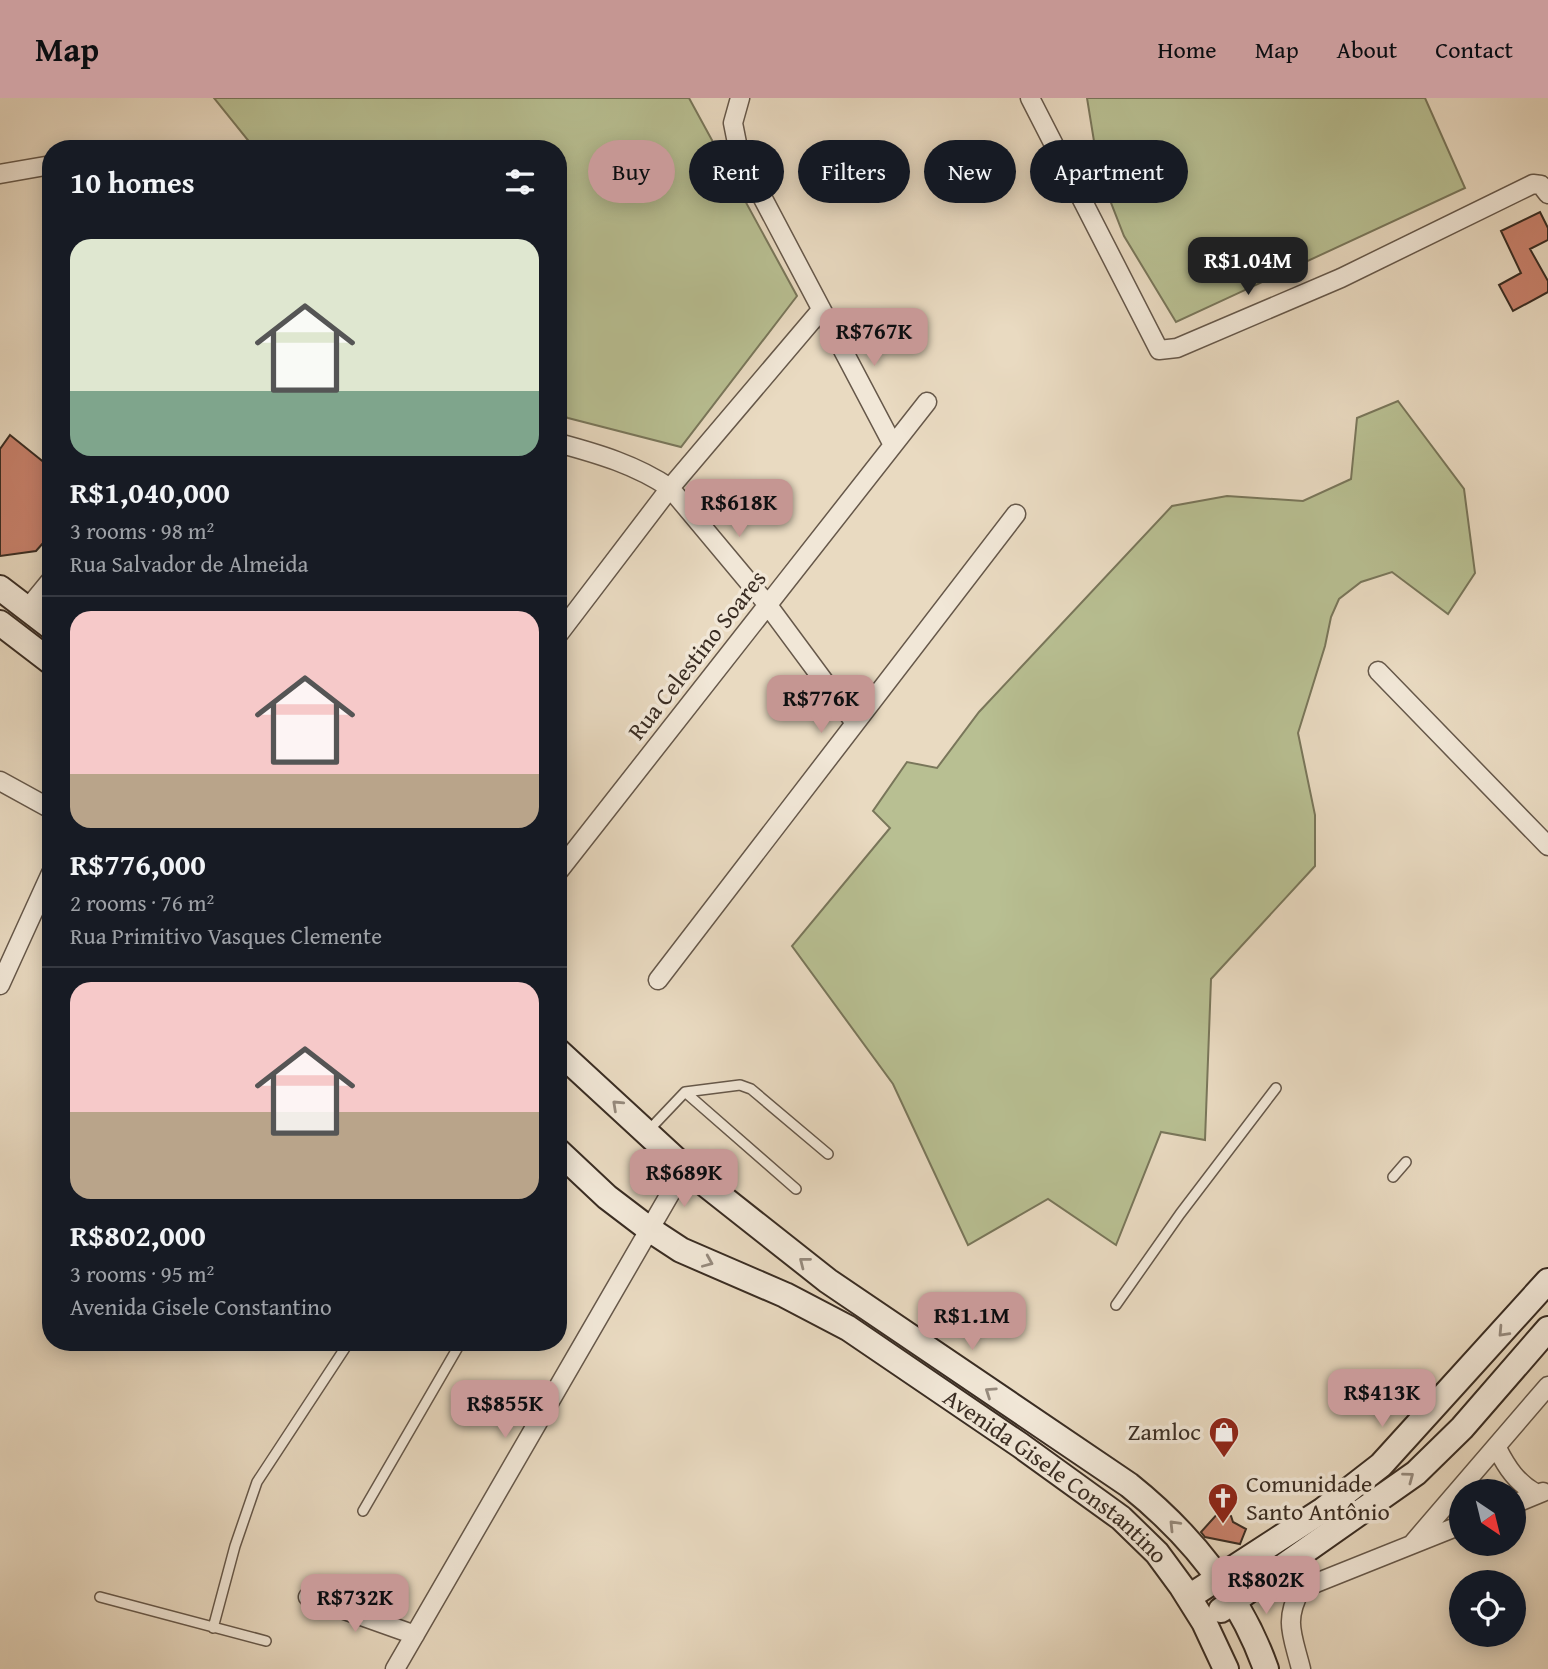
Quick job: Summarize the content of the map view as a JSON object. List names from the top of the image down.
{
  "streets": {
    "main road": ["Avenida Gisele Constantino"],
    "street": ["Rua Celestino Soares"]
  },
  "places": {
    "shop": ["Zamloc"],
    "church": ["Comunidade Santo Antônio"]
  },
  "north": "bottom right",
  "page": {
    "header": "Map",
    "nav": [
      "Home",
      "Map",
      "About",
      "Contact"
    ],
    "chip": [
      "Buy",
      "Rent",
      "Filters",
      "New",
      "Apartment"
    ],
    "heading": "10 homes",
    "list": [
      {
        "name": "R$1,040,000",
        "note": "3 rooms · 98 m² · Rua Salvador de Almeida"
      },
      {
        "name": "R$776,000",
        "note": "2 rooms · 76 m² · Rua Primitivo Vasques Clemente"
      },
      {
        "name": "R$802,000",
        "note": "3 rooms · 95 m² · Avenida Gisele Constantino"
      }
    ],
    "price": [
      "R$1.04M",
      "R$767K",
      "R$618K",
      "R$776K",
      "R$689K",
      "R$1.1M",
      "R$413K",
      "R$855K",
      "R$802K",
      "R$732K"
    ]
  }
}
